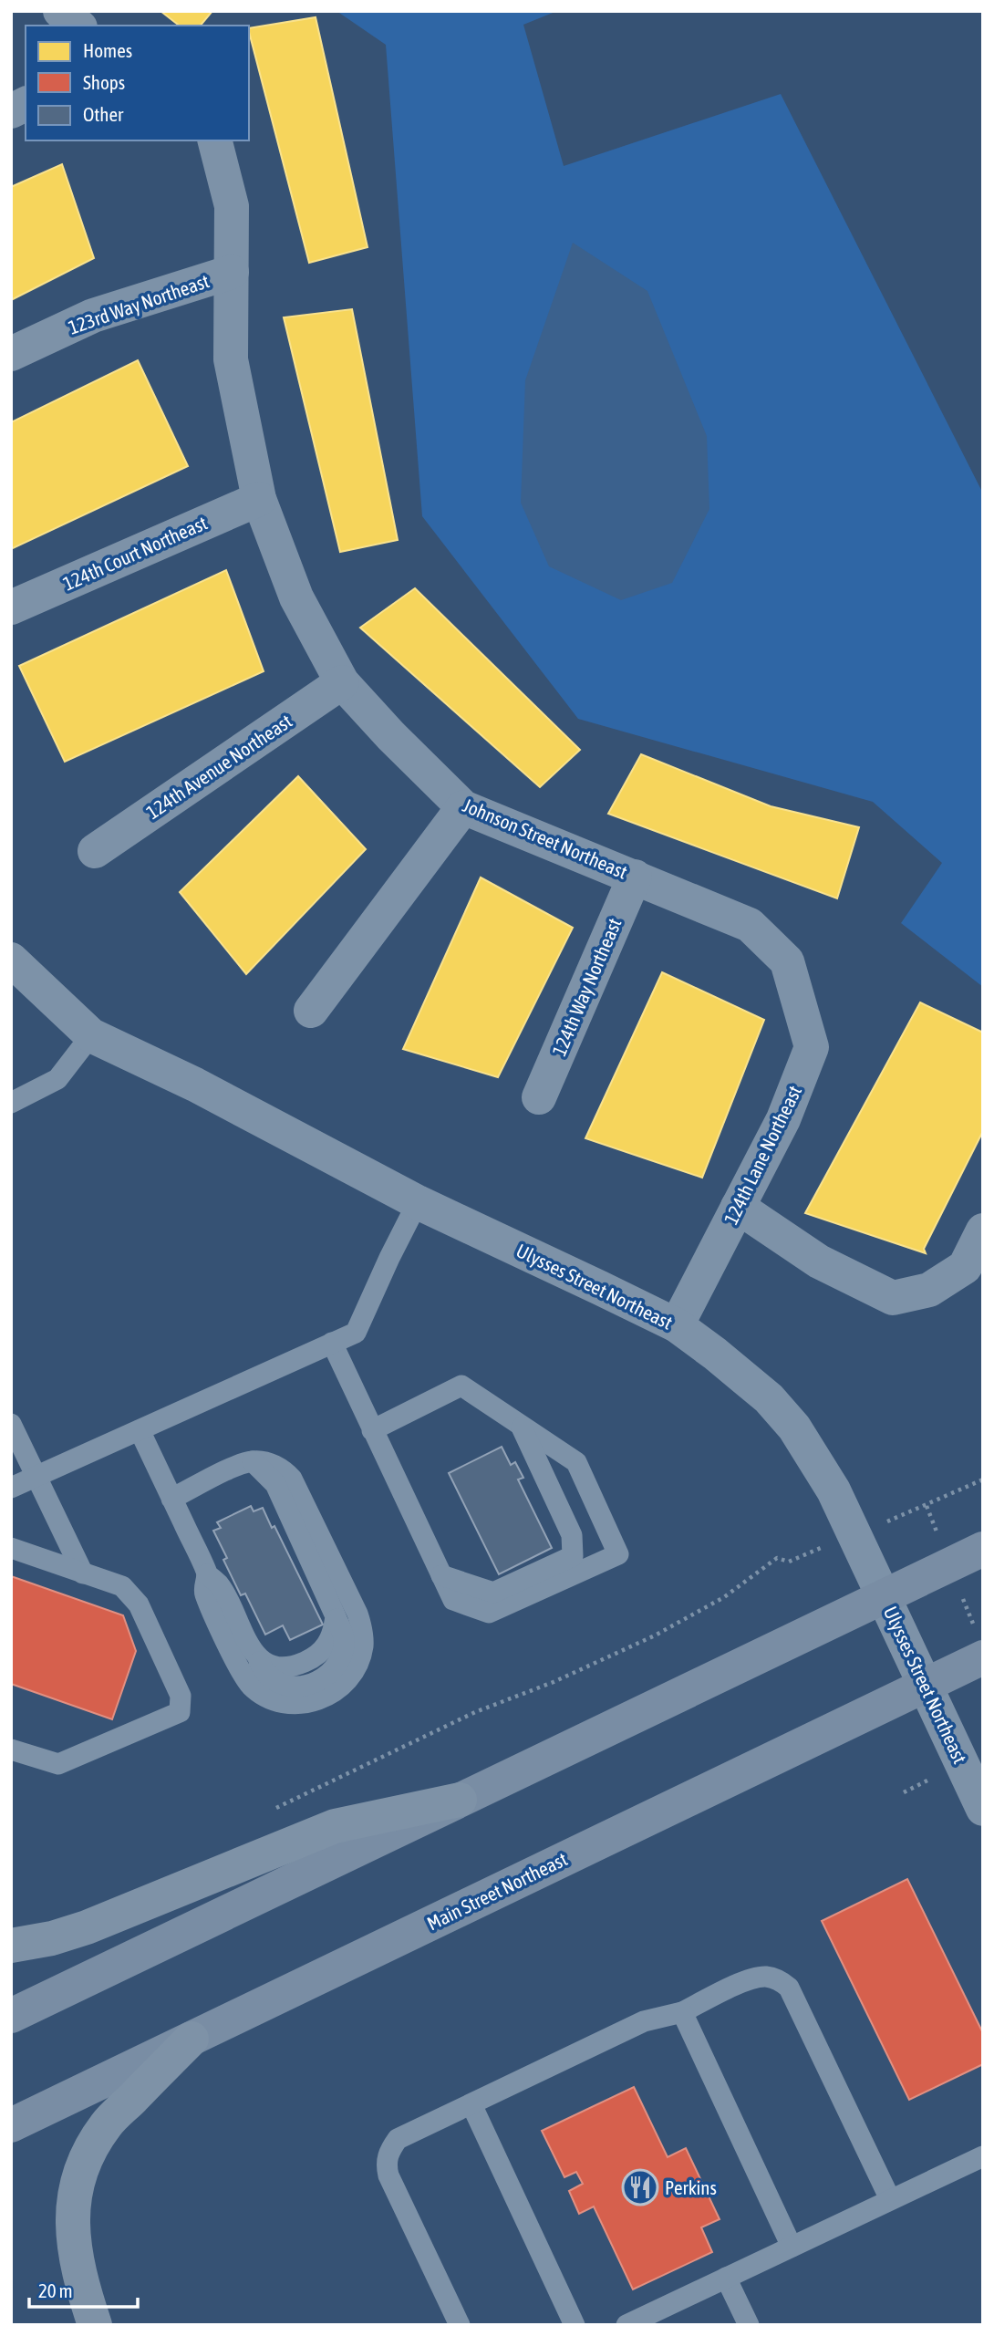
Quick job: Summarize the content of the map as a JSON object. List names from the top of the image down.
{
  "streets": {
    "main road": ["Main Street Northeast"],
    "street": [
      "123rd Way Northeast",
      "124th Court Northeast",
      "124th Avenue Northeast",
      "Johnson Street Northeast",
      "124th Way Northeast",
      "124th Lane Northeast",
      "Ulysses Street Northeast"
    ]
  },
  "crossings": [
    ["123rd Way Northeast", "Johnson Street Northeast"],
    ["124th Court Northeast", "Johnson Street Northeast"],
    ["124th Avenue Northeast", "Johnson Street Northeast"],
    ["Johnson Street Northeast", "124th Way Northeast"],
    ["Johnson Street Northeast", "124th Lane Northeast"],
    ["124th Lane Northeast", "Ulysses Street Northeast"],
    ["Ulysses Street Northeast", "Main Street Northeast"]
  ],
  "places": {
    "restaurant": ["Perkins"]
  },
  "legend": ["Homes", "Shops", "Other"],
  "scale_bar": "20 m"
}
